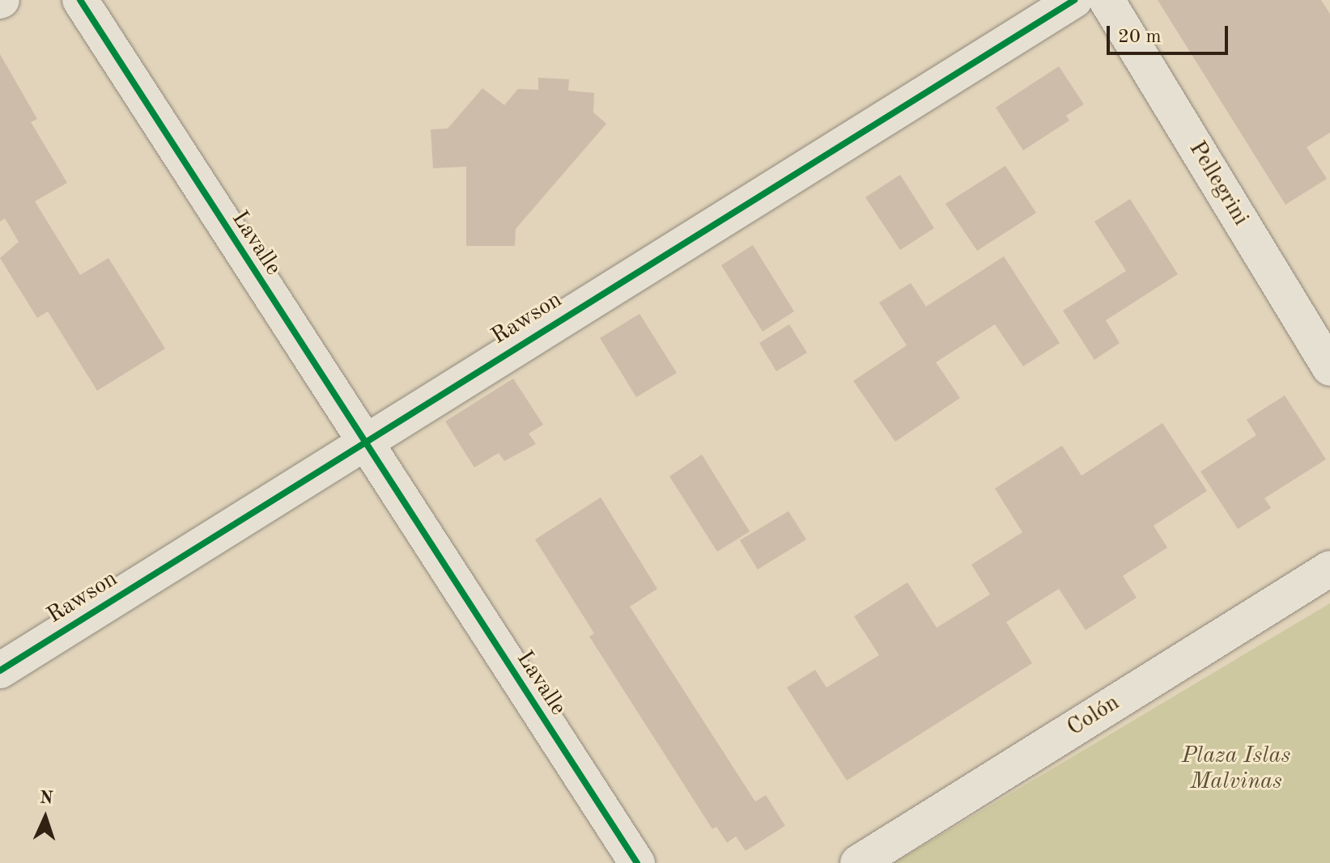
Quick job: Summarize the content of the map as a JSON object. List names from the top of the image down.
{
  "streets": {
    "street": [
      "Pellegrini",
      "Lavalle",
      "Rawson",
      "Colón"
    ]
  },
  "crossings": [
    ["Lavalle", "Rawson"]
  ],
  "parks": ["Plaza Islas Malvinas"],
  "scale_bar": "20 m",
  "north": "top"
}
